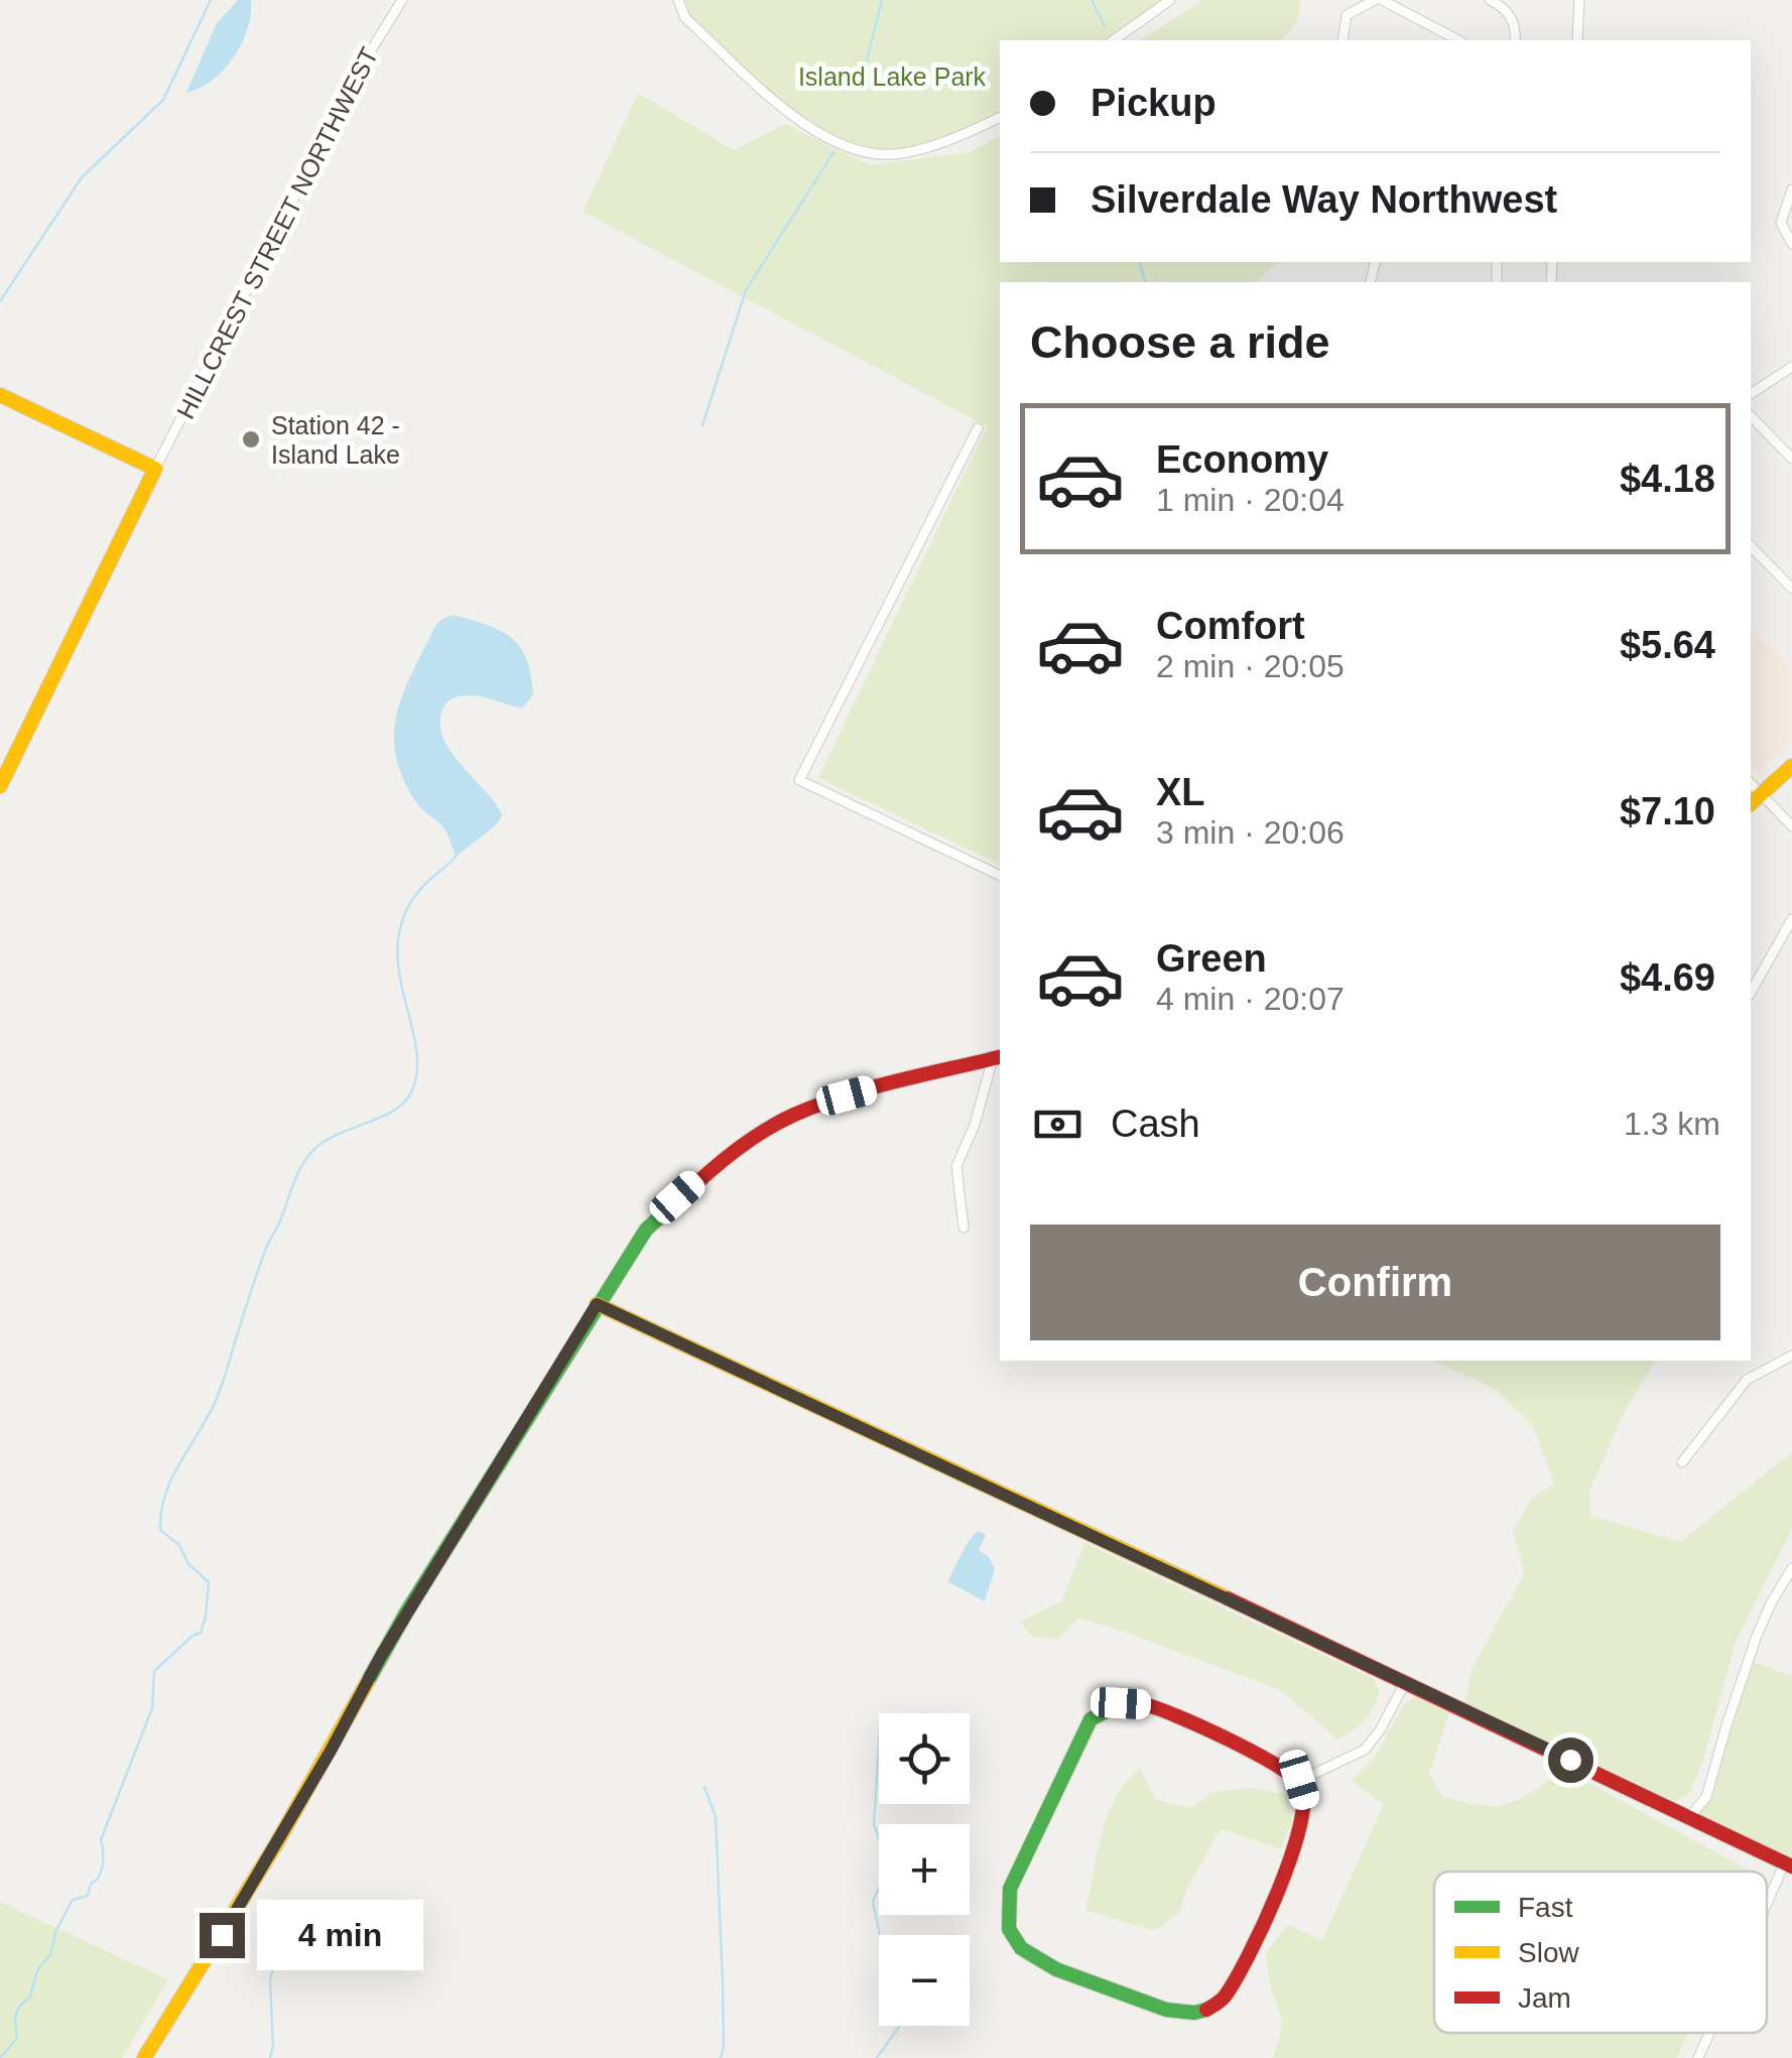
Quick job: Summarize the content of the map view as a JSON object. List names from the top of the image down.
{
  "streets": {
    "street": ["HILLCREST STREET NORTHWEST"]
  },
  "parks": ["Island Lake Park"],
  "places": ["Station 42 - Island Lake"],
  "legend": ["Fast", "Slow", "Jam"],
  "page": {
    "banner": ["Pickup", "Silverdale Way Northwest"],
    "heading": "Choose a ride",
    "list": [
      {
        "name": "Economy",
        "note": "1 min · 20:04",
        "value": "$4.18"
      },
      {
        "name": "Comfort",
        "note": "2 min · 20:05",
        "value": "$5.64"
      },
      {
        "name": "XL",
        "note": "3 min · 20:06",
        "value": "$7.10"
      },
      {
        "name": "Green",
        "note": "4 min · 20:07",
        "value": "$4.69"
      }
    ],
    "pay": ["Cash", "1.3 km"],
    "buttons": "Confirm",
    "map_buttons": ["+", "−"],
    "bubble": "4 min"
  }
}
